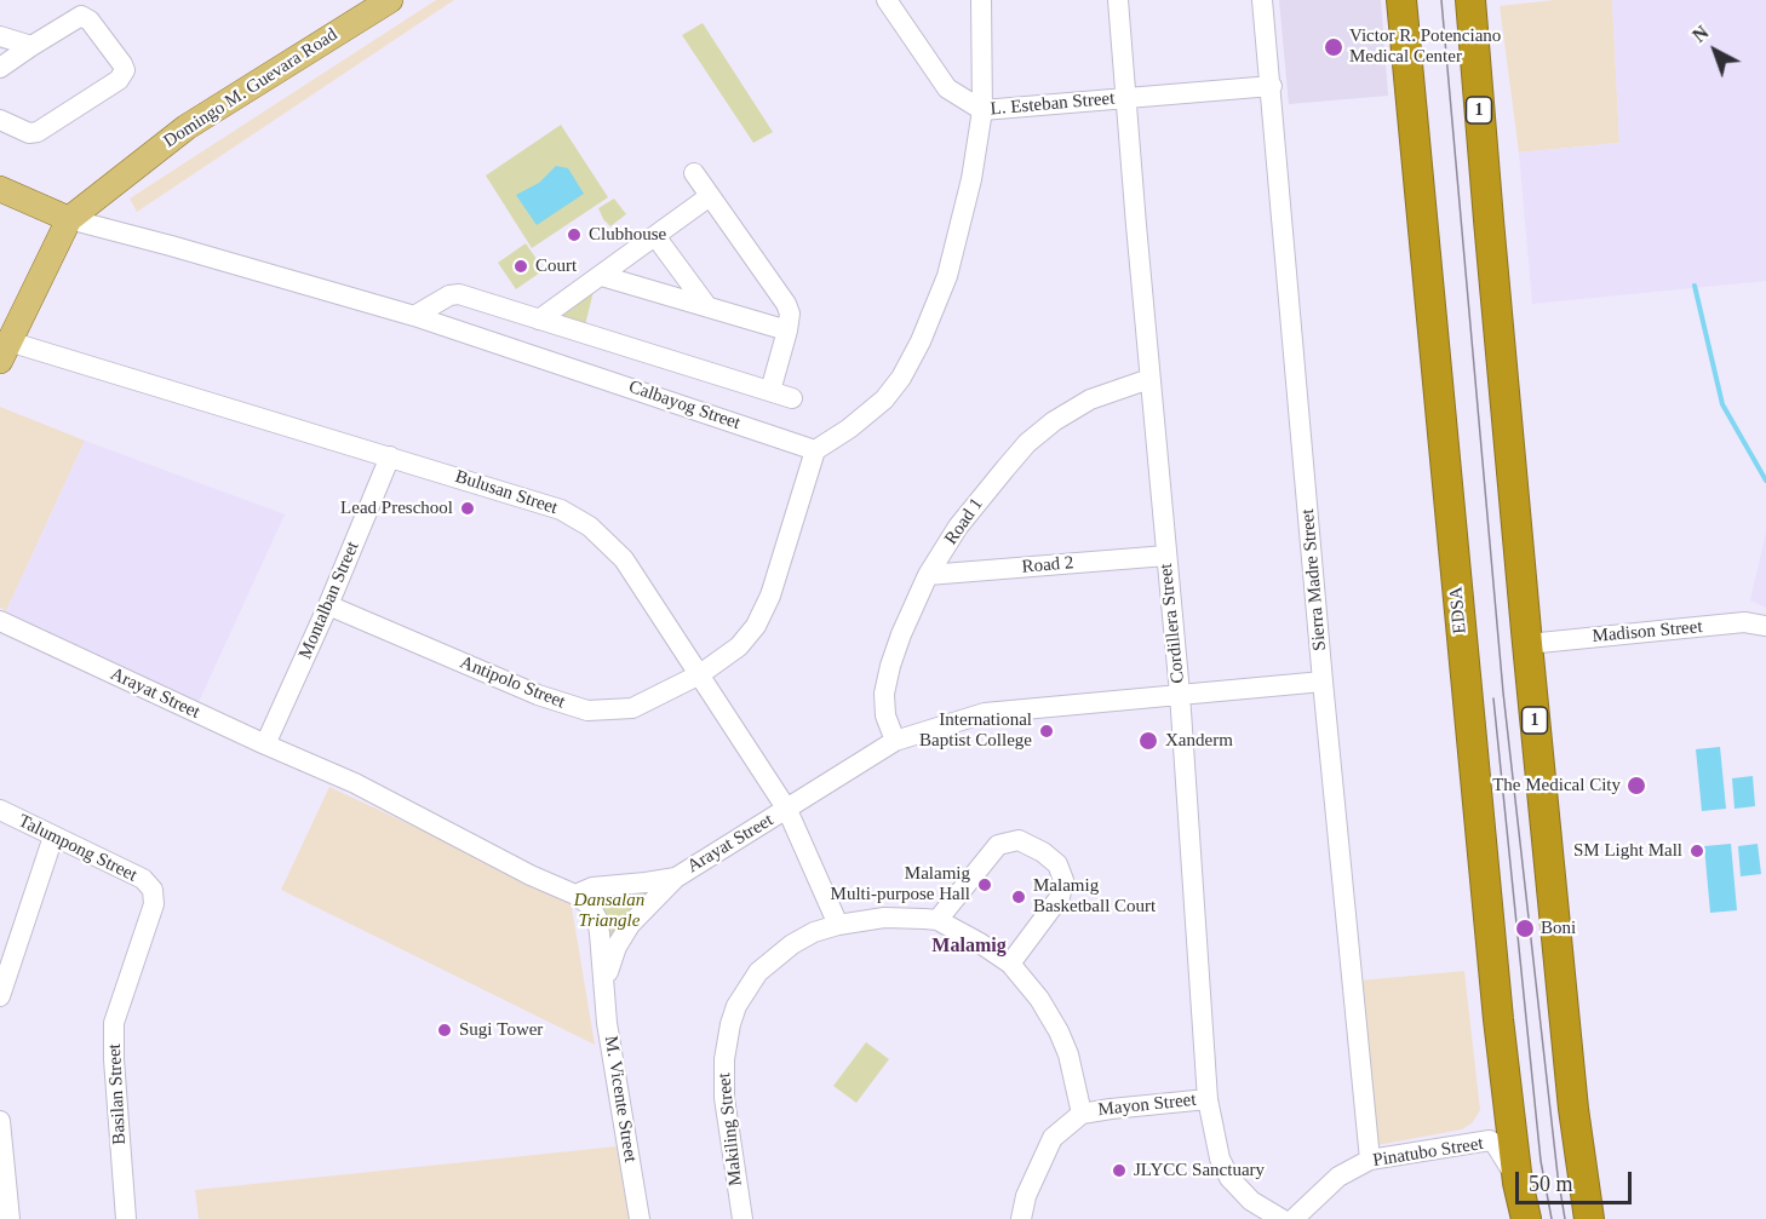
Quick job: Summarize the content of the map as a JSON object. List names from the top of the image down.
{
  "streets": {
    "highway": ["1", "EDSA"],
    "main road": ["Domingo M. Guevara Road"],
    "street": [
      "L. Esteban Street",
      "Calbayog Street",
      "Bulusan Street",
      "Road 1",
      "Road 2",
      "Sierra Madre Street",
      "Montalban Street",
      "Cordillera Street",
      "Madison Street",
      "Antipolo Street",
      "Arayat Street",
      "Talumpong Street",
      "Basilan Street",
      "M. Vicente Street",
      "Mayon Street",
      "Makiling Street",
      "Pinatubo Street"
    ]
  },
  "crossings": [
    ["Domingo M. Guevara Road", "Calbayog Street"],
    ["Domingo M. Guevara Road", "Bulusan Street"],
    ["L. Esteban Street", "Sierra Madre Street"],
    ["L. Esteban Street", "Cordillera Street"],
    ["1", "Madison Street"],
    ["Calbayog Street", "Antipolo Street"],
    ["Bulusan Street", "Montalban Street"],
    ["Bulusan Street", "Antipolo Street"],
    ["Bulusan Street", "Arayat Street"],
    ["Bulusan Street", "Makiling Street"],
    ["Road 1", "Road 2"],
    ["Road 1", "Cordillera Street"],
    ["Road 1", "Arayat Street"],
    ["Road 2", "Cordillera Street"],
    ["Sierra Madre Street", "Arayat Street"],
    ["Sierra Madre Street", "Pinatubo Street"],
    ["Montalban Street", "Antipolo Street"],
    ["Montalban Street", "Arayat Street"],
    ["EDSA", "Pinatubo Street"],
    ["Cordillera Street", "Arayat Street"],
    ["Cordillera Street", "Mayon Street"],
    ["Arayat Street", "M. Vicente Street"],
    ["Talumpong Street", "Basilan Street"],
    ["Mayon Street", "Makiling Street"]
  ],
  "districts": ["Malamig"],
  "parks": ["Dansalan Triangle"],
  "places": [
    "Victor R. Potenciano Medical Center",
    "Clubhouse",
    "Court",
    "Lead Preschool",
    "International Baptist College",
    "Xanderm",
    "The Medical City",
    "SM Light Mall",
    "Malamig Multi-purpose Hall",
    "Malamig Basketball Court",
    "Boni",
    "Sugi Tower",
    "JLYCC Sanctuary"
  ],
  "scale_bar": "50 m",
  "north": "top left"
}
